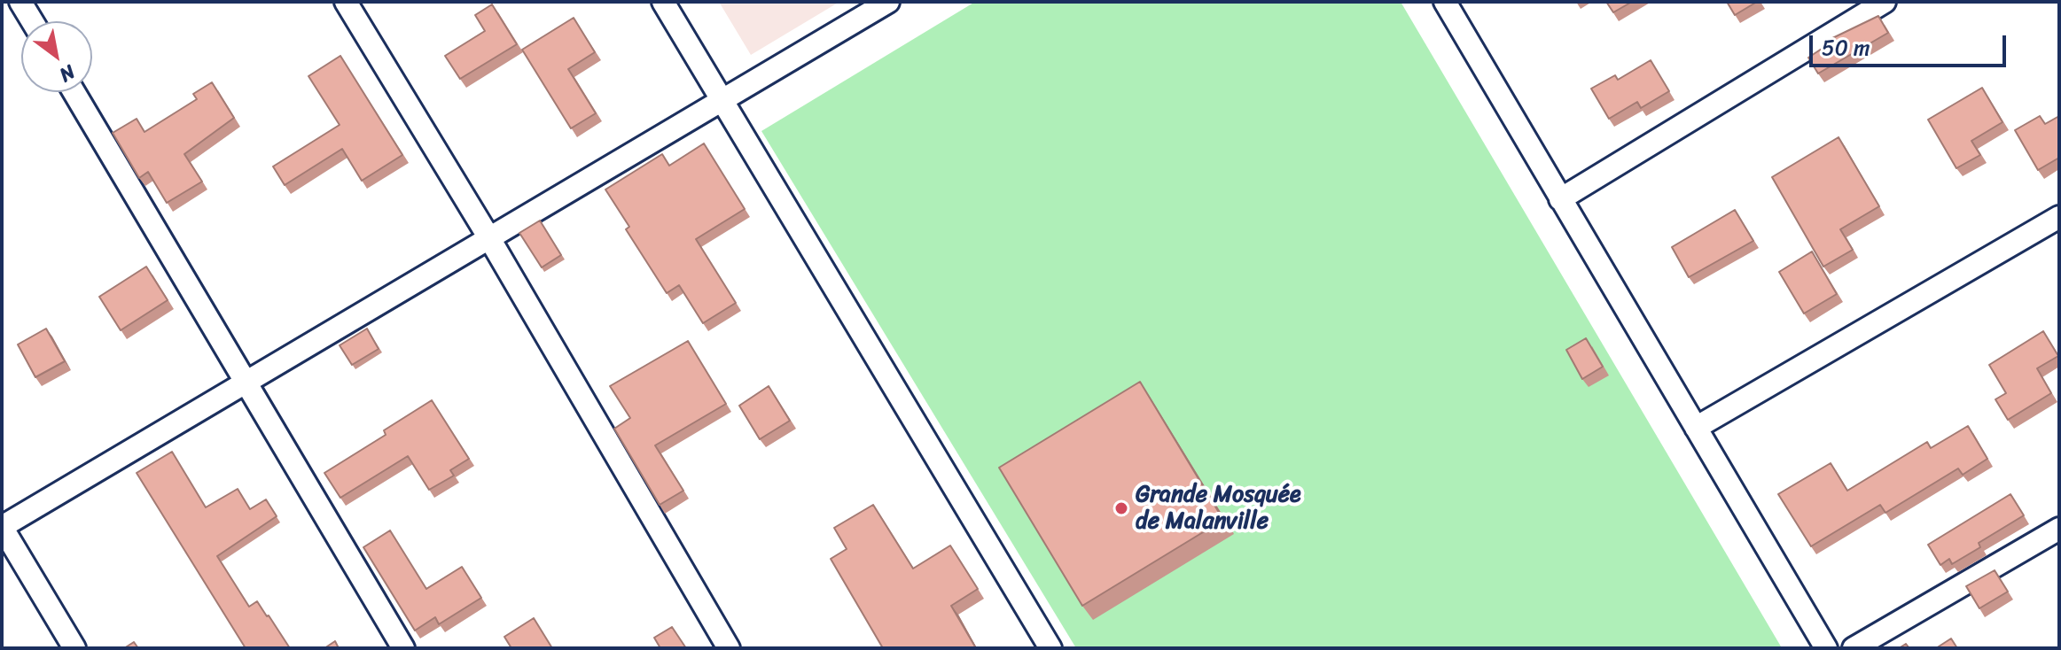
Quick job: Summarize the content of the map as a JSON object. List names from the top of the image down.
{
  "places": ["Grande Mosquée de Malanville"],
  "scale_bar": "50 m",
  "north": "bottom right"
}
